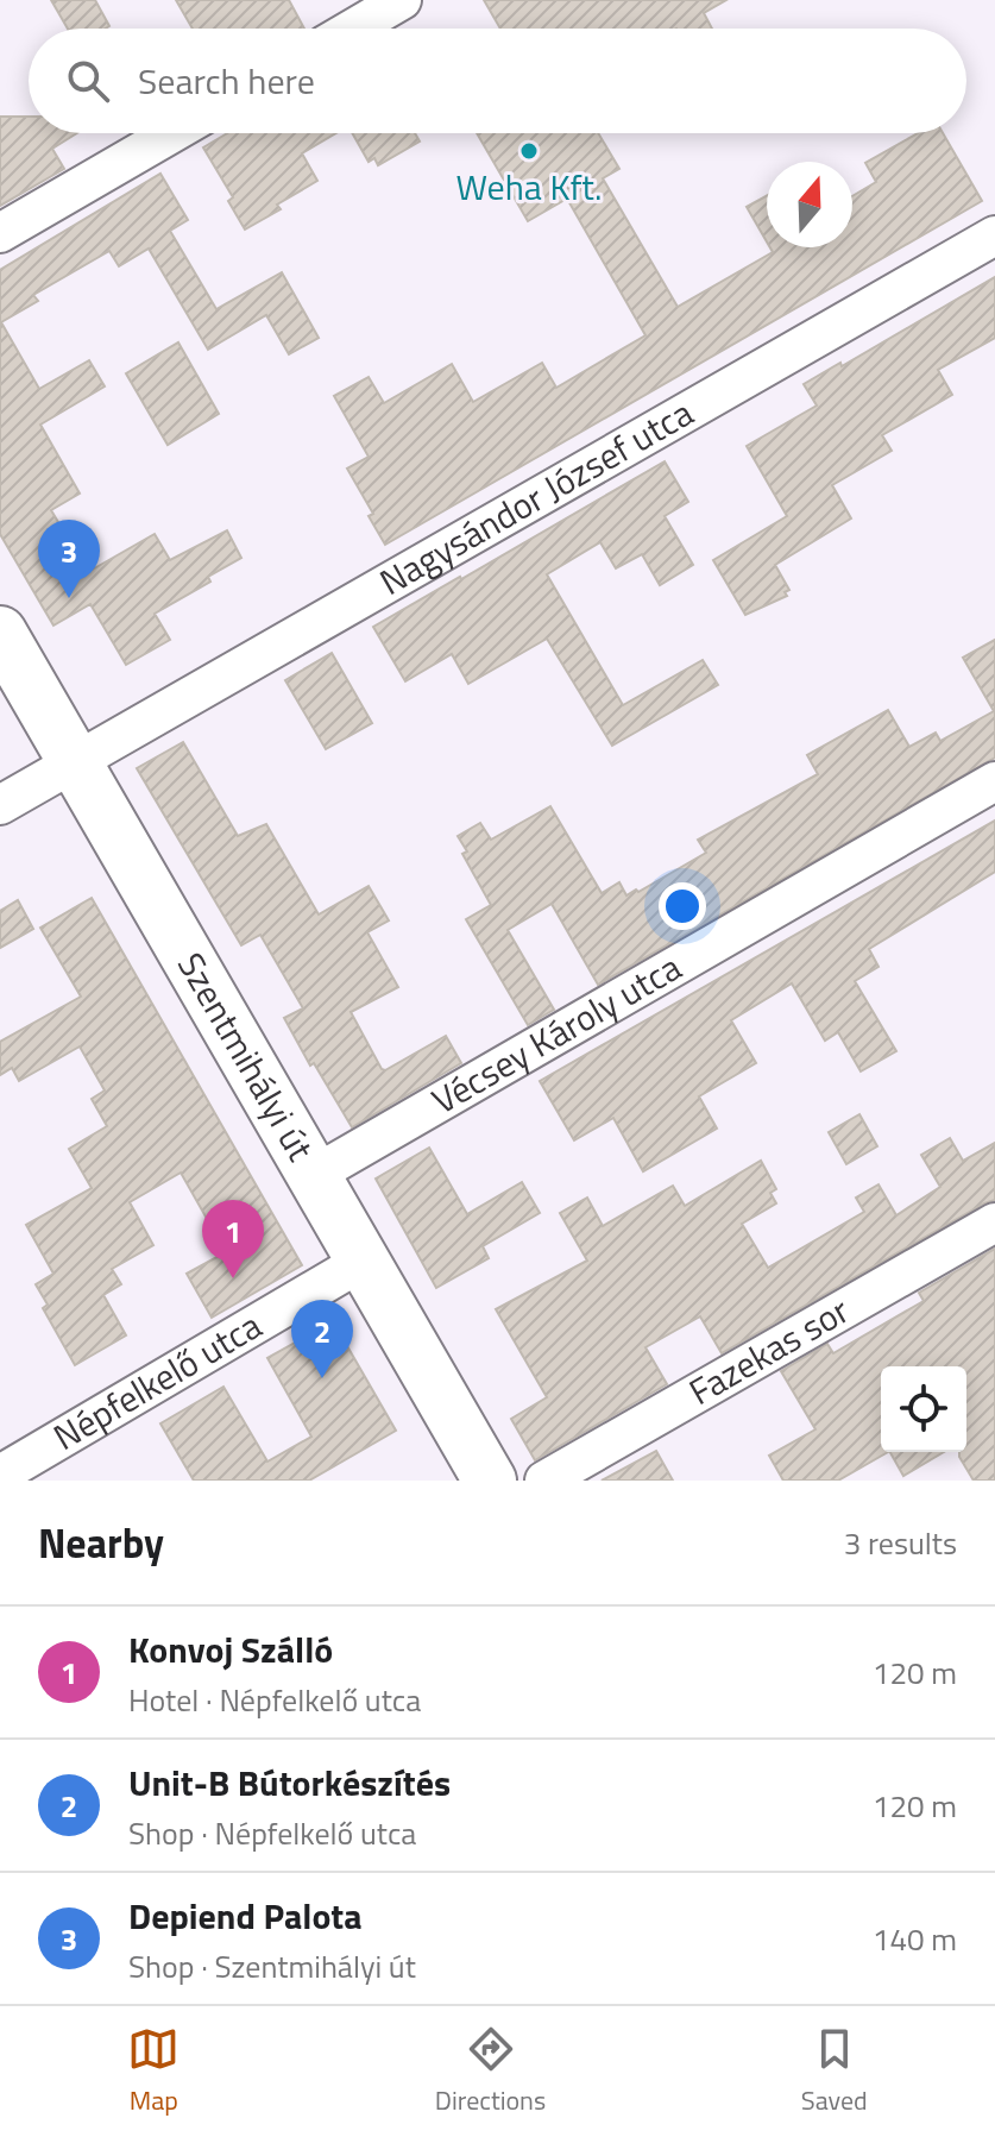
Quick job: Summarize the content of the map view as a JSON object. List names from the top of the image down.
{
  "streets": {
    "main road": ["Szentmihályi út"],
    "street": [
      "Nagysándor József utca",
      "Vécsey Károly utca",
      "Fazekas sor",
      "Népfelkelő utca"
    ]
  },
  "crossings": [
    ["Nagysándor József utca", "Szentmihályi út"],
    ["Vécsey Károly utca", "Szentmihályi út"],
    ["Szentmihályi út", "Népfelkelő utca"]
  ],
  "places": ["Weha Kft."],
  "north": "top",
  "page": {
    "search": "Search here",
    "pins": ["3", "1", "2"],
    "heading": ["Nearby", "3 results"],
    "list": [
      {
        "mark": "1",
        "name": "Konvoj Szálló",
        "note": "Hotel · Népfelkelő utca",
        "value": "120 m"
      },
      {
        "mark": "2",
        "name": "Unit-B Bútorkészítés",
        "note": "Shop · Népfelkelő utca",
        "value": "120 m"
      },
      {
        "mark": "3",
        "name": "Depiend Palota",
        "note": "Shop · Szentmihályi út",
        "value": "140 m"
      }
    ],
    "nav": ["Map", "Directions", "Saved"]
  }
}
